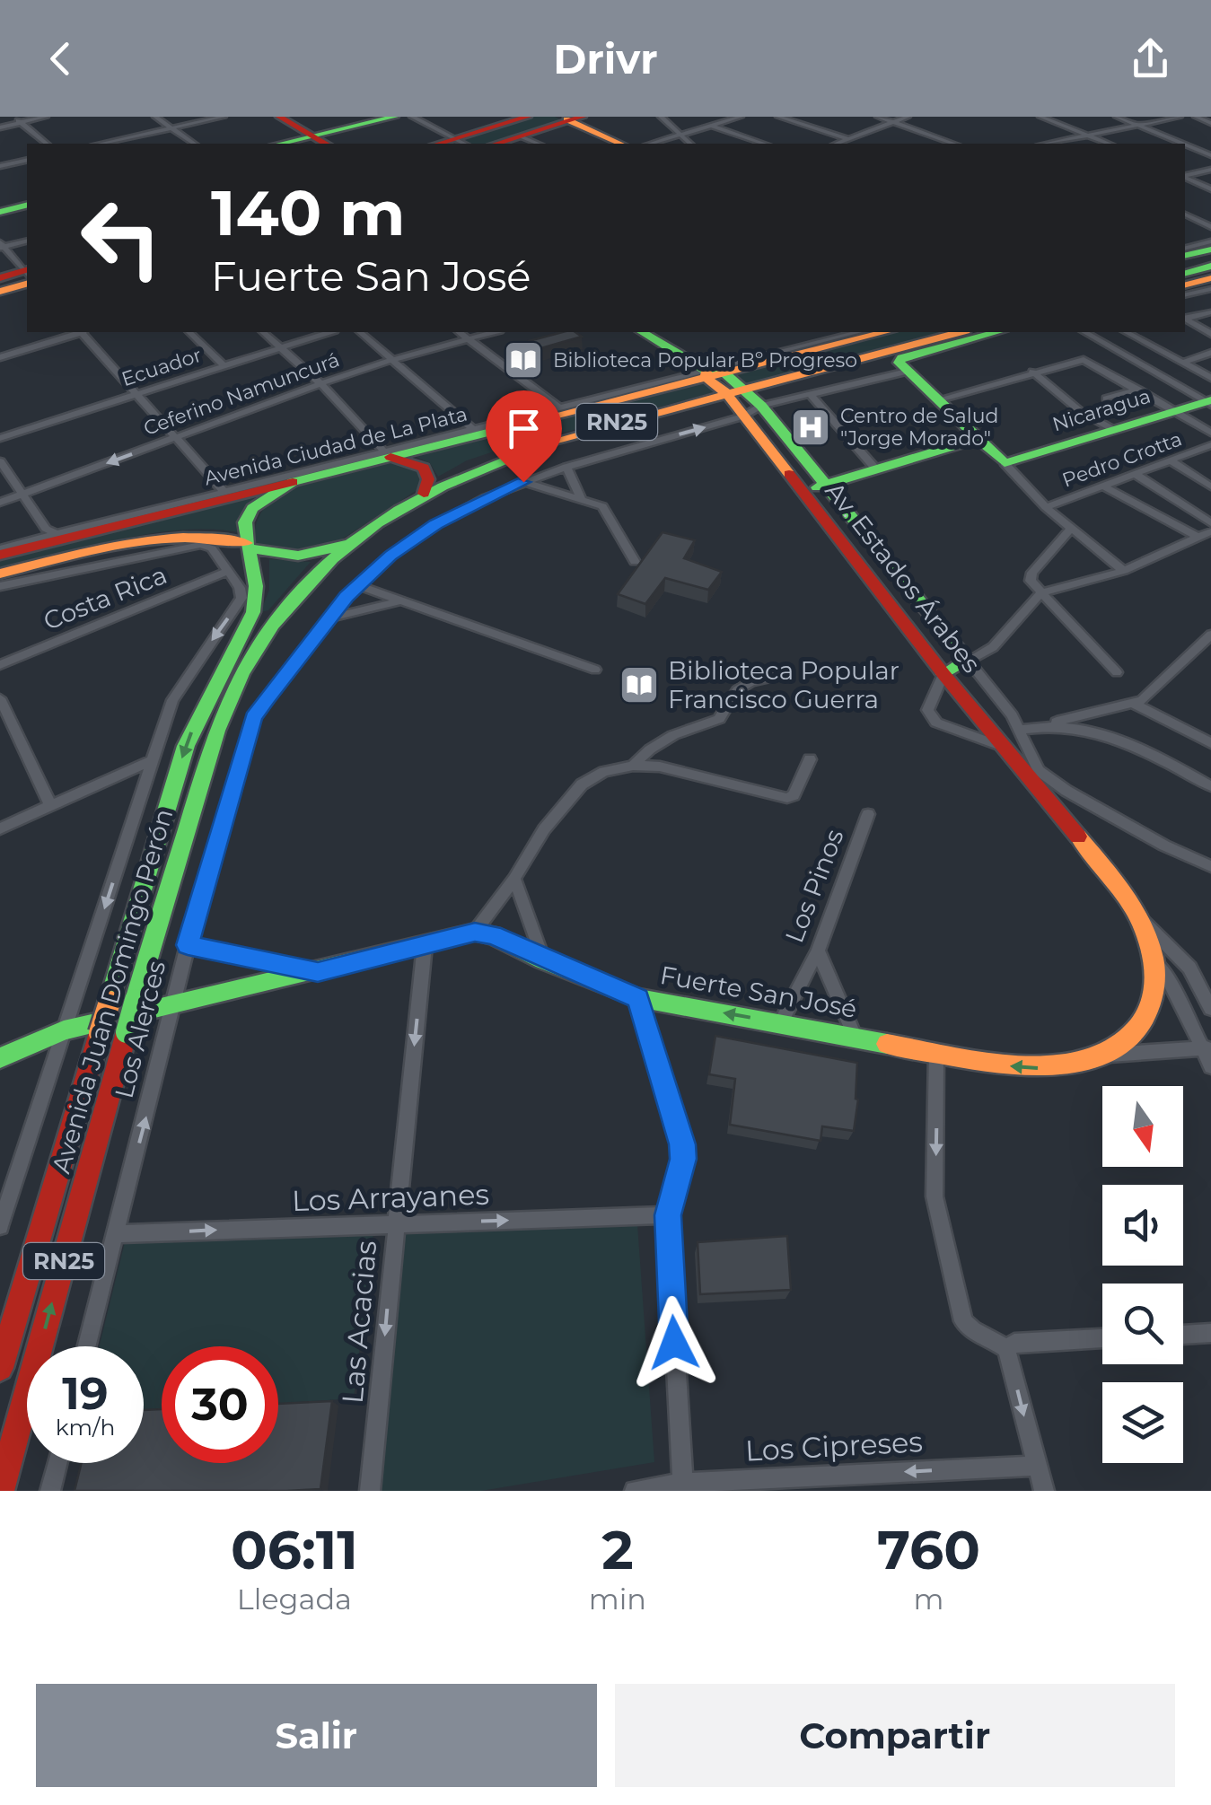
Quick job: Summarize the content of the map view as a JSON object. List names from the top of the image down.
{
  "streets": {
    "main road": [
      "Nicaragua",
      "RN25",
      "Avenida Ciudad de La Plata",
      "Av. Estados Árabes",
      "Avenida Juan Domingo Perón",
      "Fuerte San José"
    ],
    "street": [
      "Ecuador",
      "Ceferino Namuncurá",
      "Pedro Crotta",
      "Costa Rica",
      "Los Pinos",
      "Los Alerces",
      "Los Arrayanes",
      "Las Acacias",
      "Los Cipreses"
    ]
  },
  "crossings": [
    ["RN25", "Avenida Ciudad de La Plata"],
    ["RN25", "Av. Estados Árabes"],
    ["RN25", "Avenida Juan Domingo Perón"],
    ["Avenida Ciudad de La Plata", "Av. Estados Árabes"],
    ["Avenida Ciudad de La Plata", "Avenida Juan Domingo Perón"],
    ["Av. Estados Árabes", "Fuerte San José"],
    ["Av. Estados Árabes", "Los Alerces"],
    ["Costa Rica", "Avenida Juan Domingo Perón"],
    ["Los Pinos", "Fuerte San José"],
    ["Los Alerces", "Los Arrayanes"],
    ["Los Arrayanes", "Las Acacias"]
  ],
  "one_way": [
    "Fuerte San José",
    "Los Arrayanes",
    "Las Acacias",
    "Los Cipreses"
  ],
  "places": {
    "library": ["Biblioteca Popular Bº Progreso", "Biblioteca Popular Francisco Guerra"],
    "hospital": ["Centro de Salud \"Jorge Morado\""]
  },
  "north": "bottom",
  "page": {
    "header": "Drivr",
    "turn": ["140 m", "Fuerte San José"],
    "speed": "19 km/h",
    "limit": "30",
    "eta": [
      "06:11",
      "Llegada",
      "2",
      "min",
      "760",
      "m"
    ],
    "buttons": ["Salir", "Compartir"]
  }
}
